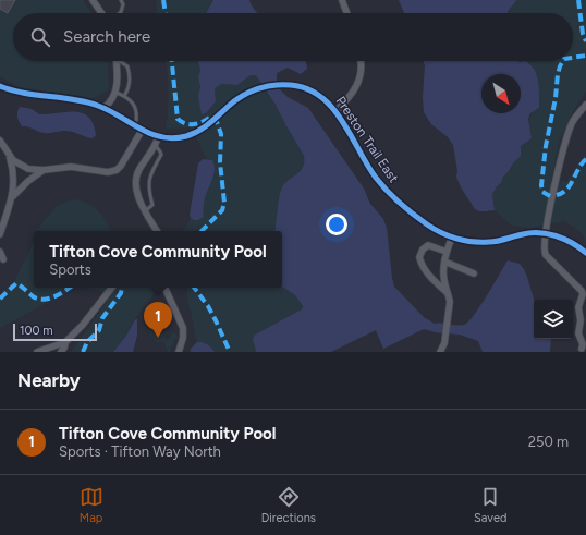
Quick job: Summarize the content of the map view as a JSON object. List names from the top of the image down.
{
  "streets": {
    "street": ["Preston Trail East"]
  },
  "scale_bar": "100 m",
  "north": "bottom right",
  "page": {
    "search": "Search here",
    "popup": ["Tifton Cove Community Pool", "Sports"],
    "pins": "1",
    "scale": "100 m",
    "heading": "Nearby",
    "list": [
      {
        "mark": "1",
        "name": "Tifton Cove Community Pool",
        "note": "Sports · Tifton Way North",
        "value": "250 m"
      }
    ],
    "nav": ["Map", "Directions", "Saved"]
  }
}
